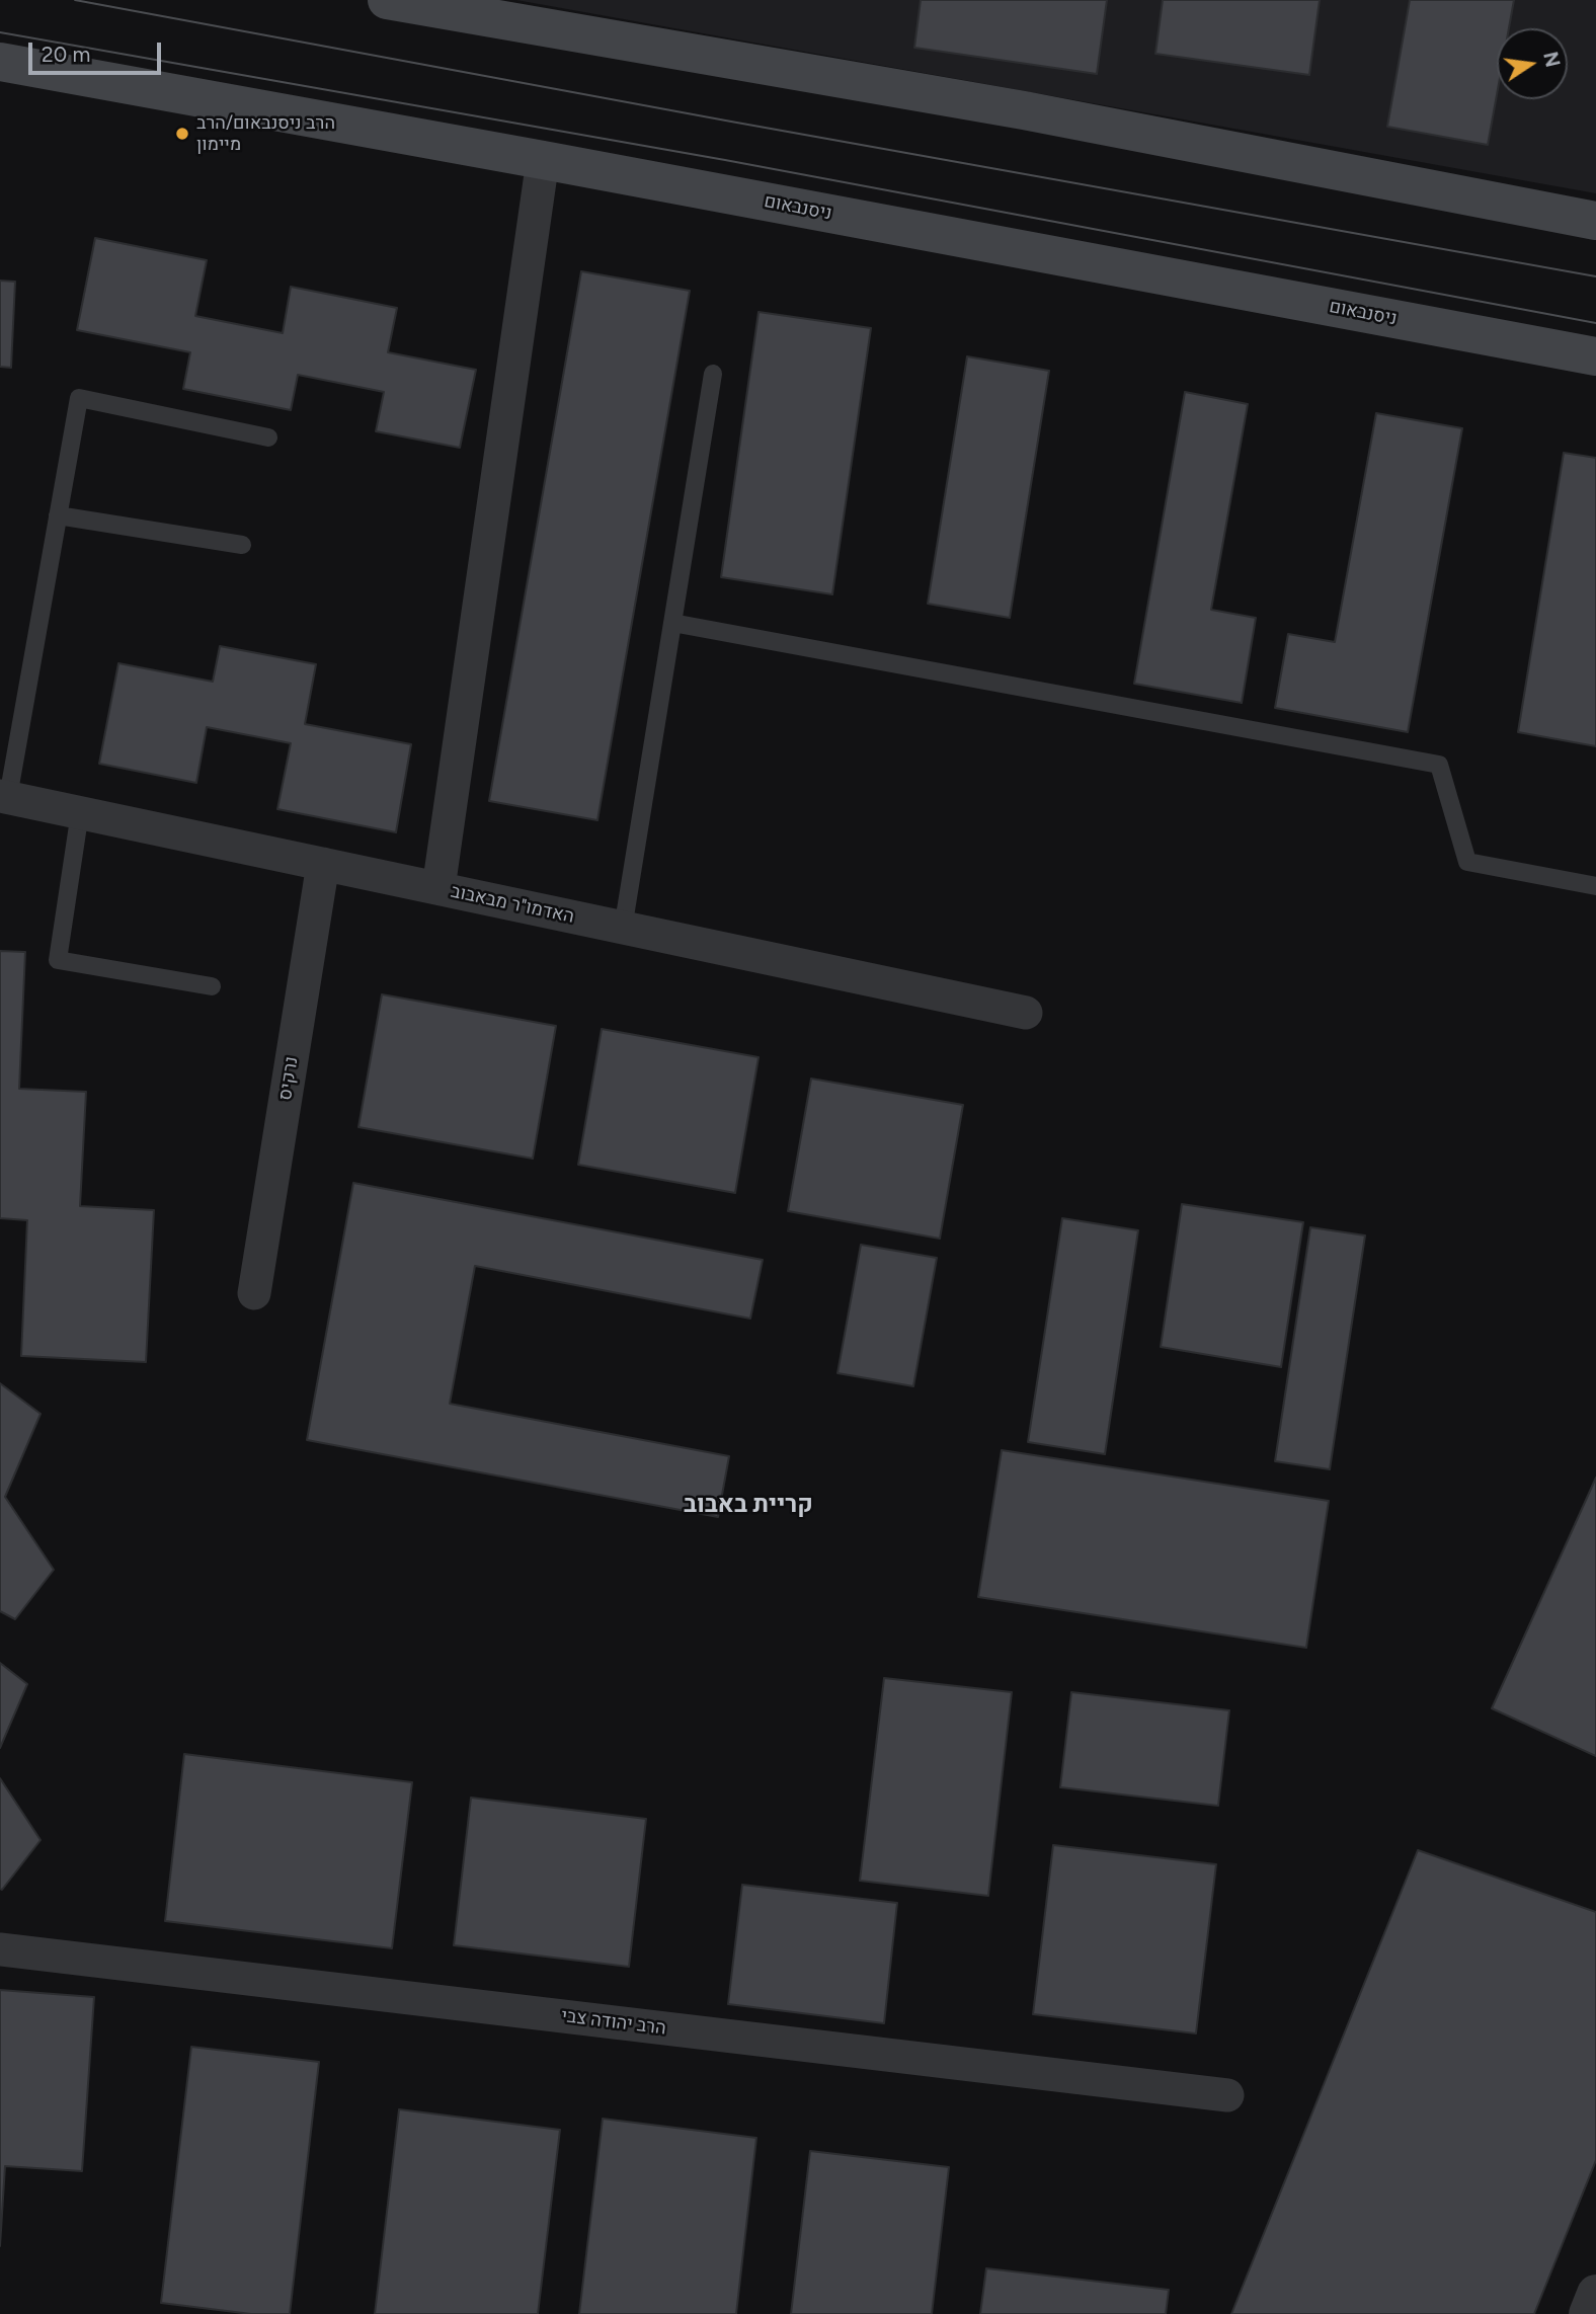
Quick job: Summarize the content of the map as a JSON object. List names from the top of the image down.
{
  "streets": {
    "main road": ["ניסנבאום"],
    "street": ["האדמו\"ר מבאבוב", "נרקיס", "הרב יהודה צבי"]
  },
  "crossings": [
    ["האדמו\"ר מבאבוב", "נרקיס"]
  ],
  "districts": ["קריית באבוב"],
  "places": ["הרב ניסנבאום/הרב מיימון"],
  "scale_bar": "20 m",
  "north": "right"
}
